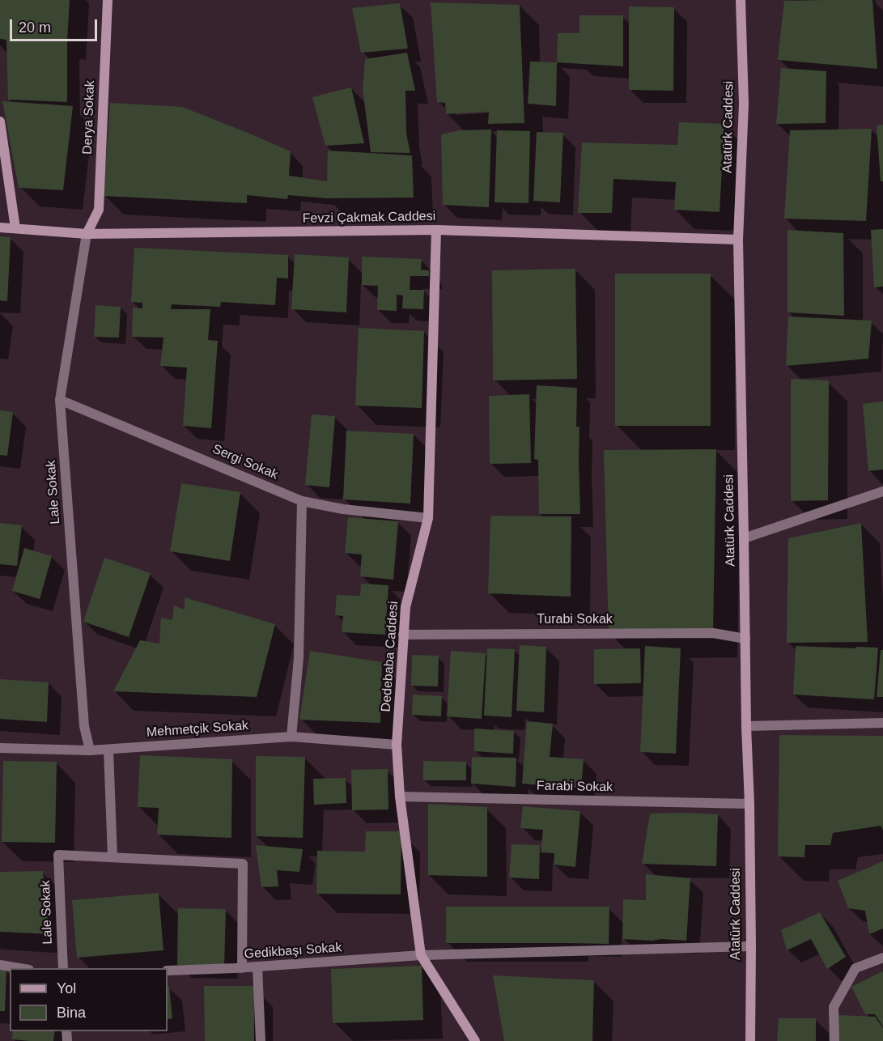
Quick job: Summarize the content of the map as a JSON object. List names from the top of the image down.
{
  "streets": {
    "street": [
      "Derya Sokak",
      "Atatürk Caddesi",
      "Fevzi Çakmak Caddesi",
      "Sergi Sokak",
      "Lale Sokak",
      "Turabi Sokak",
      "Dedebaba Caddesi",
      "Mehmetçik Sokak",
      "Farabi Sokak",
      "Gedikbaşı Sokak"
    ]
  },
  "crossings": [
    ["Derya Sokak", "Fevzi Çakmak Caddesi"],
    ["Derya Sokak", "Lale Sokak"],
    ["Atatürk Caddesi", "Fevzi Çakmak Caddesi"],
    ["Atatürk Caddesi", "Turabi Sokak"],
    ["Atatürk Caddesi", "Farabi Sokak"],
    ["Atatürk Caddesi", "Gedikbaşı Sokak"],
    ["Fevzi Çakmak Caddesi", "Lale Sokak"],
    ["Fevzi Çakmak Caddesi", "Dedebaba Caddesi"],
    ["Sergi Sokak", "Lale Sokak"],
    ["Sergi Sokak", "Dedebaba Caddesi"],
    ["Lale Sokak", "Mehmetçik Sokak"],
    ["Turabi Sokak", "Dedebaba Caddesi"],
    ["Dedebaba Caddesi", "Mehmetçik Sokak"],
    ["Dedebaba Caddesi", "Farabi Sokak"],
    ["Dedebaba Caddesi", "Gedikbaşı Sokak"]
  ],
  "legend": ["Yol", "Bina"],
  "scale_bar": "20 m"
}
